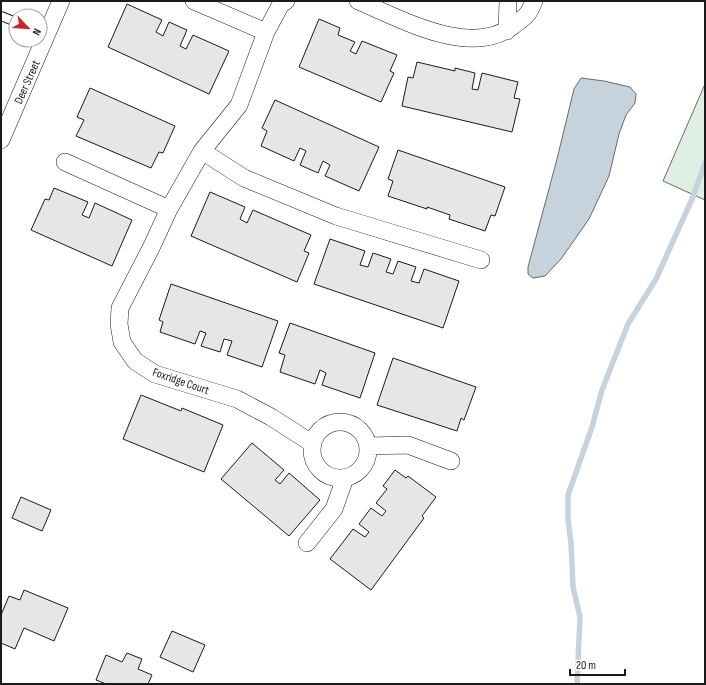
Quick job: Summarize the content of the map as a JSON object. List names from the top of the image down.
{
  "streets": {
    "street": ["Deer Street", "Foxridge Court"]
  },
  "scale_bar": "20 m",
  "north": "bottom right"
}
